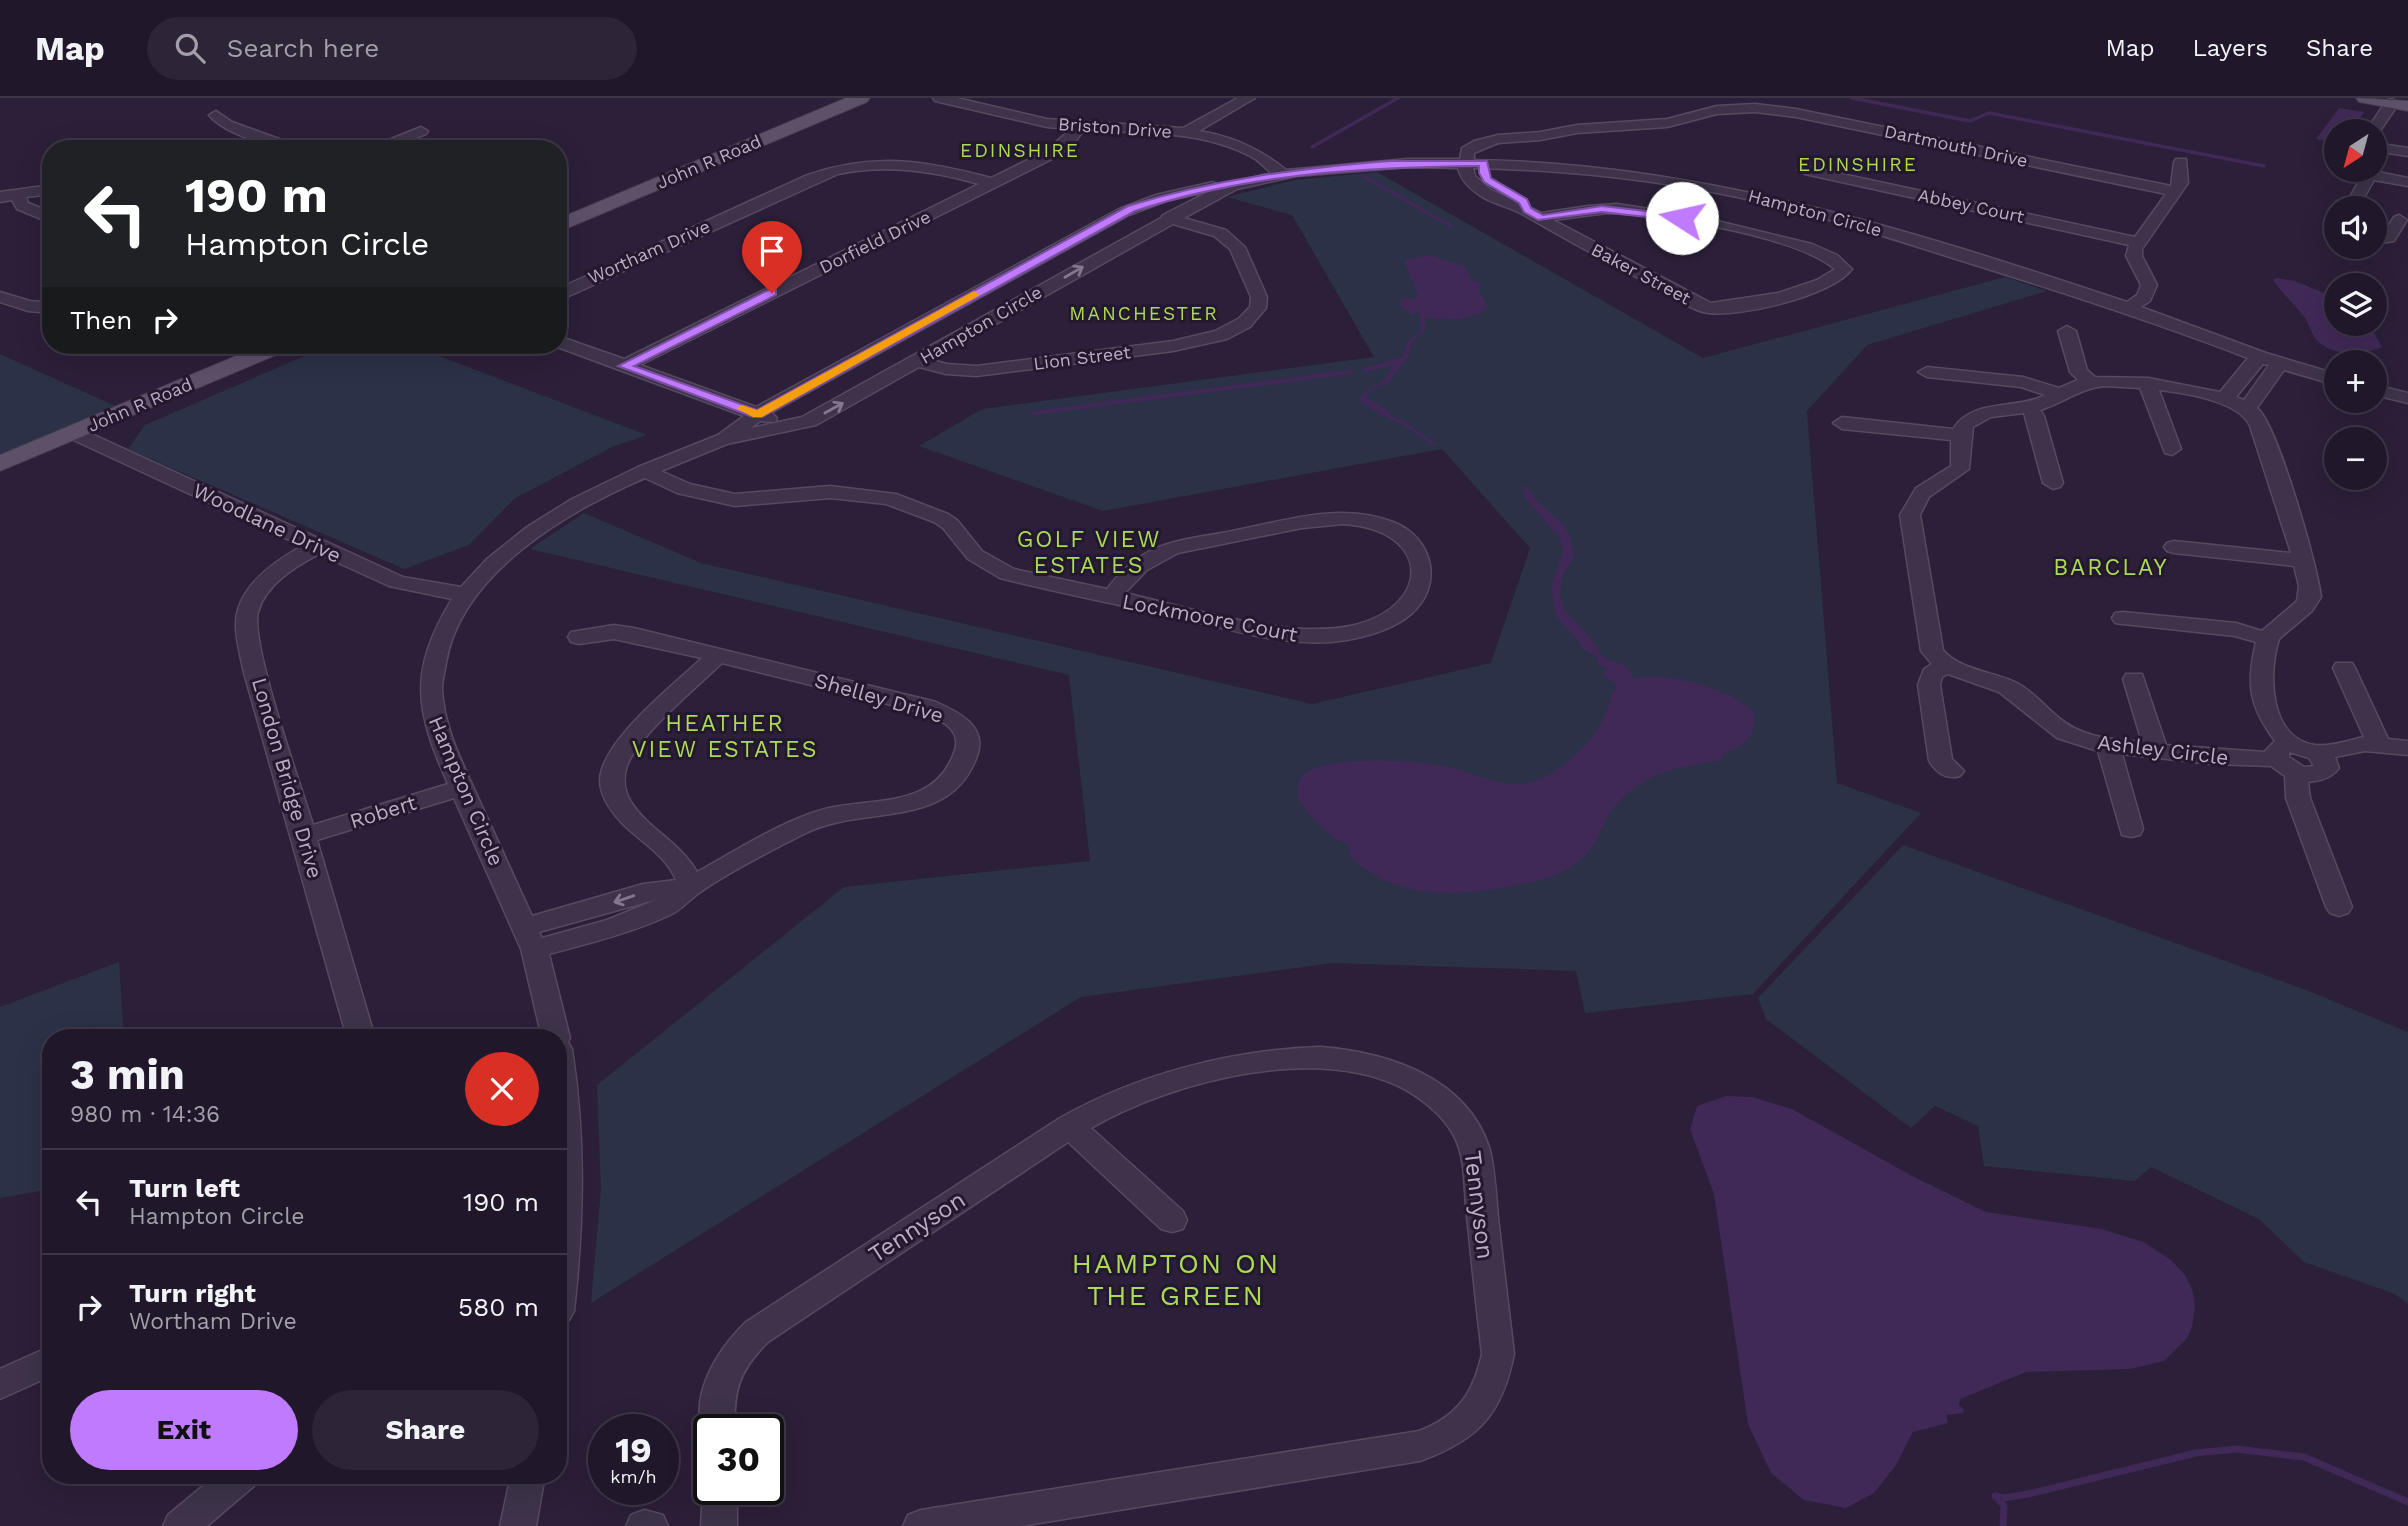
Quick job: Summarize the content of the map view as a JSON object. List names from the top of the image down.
{
  "streets": {
    "main road": ["John R Road"],
    "street": [
      "Briston Drive",
      "Dartmouth Drive",
      "Abbey Court",
      "Hampton Circle",
      "Dorfield Drive",
      "Wortham Drive",
      "Baker Street",
      "Lion Street",
      "Woodlane Drive",
      "Lockmoore Court",
      "Shelley Drive",
      "Ashley Circle",
      "London Bridge Drive",
      "Robert",
      "Tennyson"
    ]
  },
  "crossings": [
    ["Briston Drive", "Hampton Circle"],
    ["Briston Drive", "Dorfield Drive"],
    ["John R Road", "Woodlane Drive"],
    ["Hampton Circle", "Baker Street"],
    ["Hampton Circle", "Lion Street"],
    ["Hampton Circle", "Woodlane Drive"],
    ["Hampton Circle", "Lockmoore Court"],
    ["Hampton Circle", "Shelley Drive"],
    ["Hampton Circle", "Robert"],
    ["Dorfield Drive", "Wortham Drive"],
    ["Woodlane Drive", "London Bridge Drive"],
    ["London Bridge Drive", "Robert"]
  ],
  "districts": [
    "EDINSHIRE",
    "EDINSHIRE",
    "MANCHESTER",
    "GOLF VIEW ESTATES",
    "BARCLAY",
    "HEATHER VIEW ESTATES",
    "HAMPTON ON THE GREEN"
  ],
  "north": "bottom left",
  "page": {
    "header": "Map",
    "search": "Search here",
    "nav": ["Map", "Layers", "Share"],
    "map_buttons": ["+", "−"],
    "turn": ["190 m", "Hampton Circle"],
    "then": "Then",
    "heading": ["3 min", "980 m · 14:36"],
    "list": [
      {
        "name": "Turn left",
        "note": "Hampton Circle",
        "value": "190 m"
      },
      {
        "name": "Turn right",
        "note": "Wortham Drive",
        "value": "580 m"
      }
    ],
    "buttons": ["Exit", "Share"],
    "speed": "19 km/h",
    "limit": "30"
  }
}
